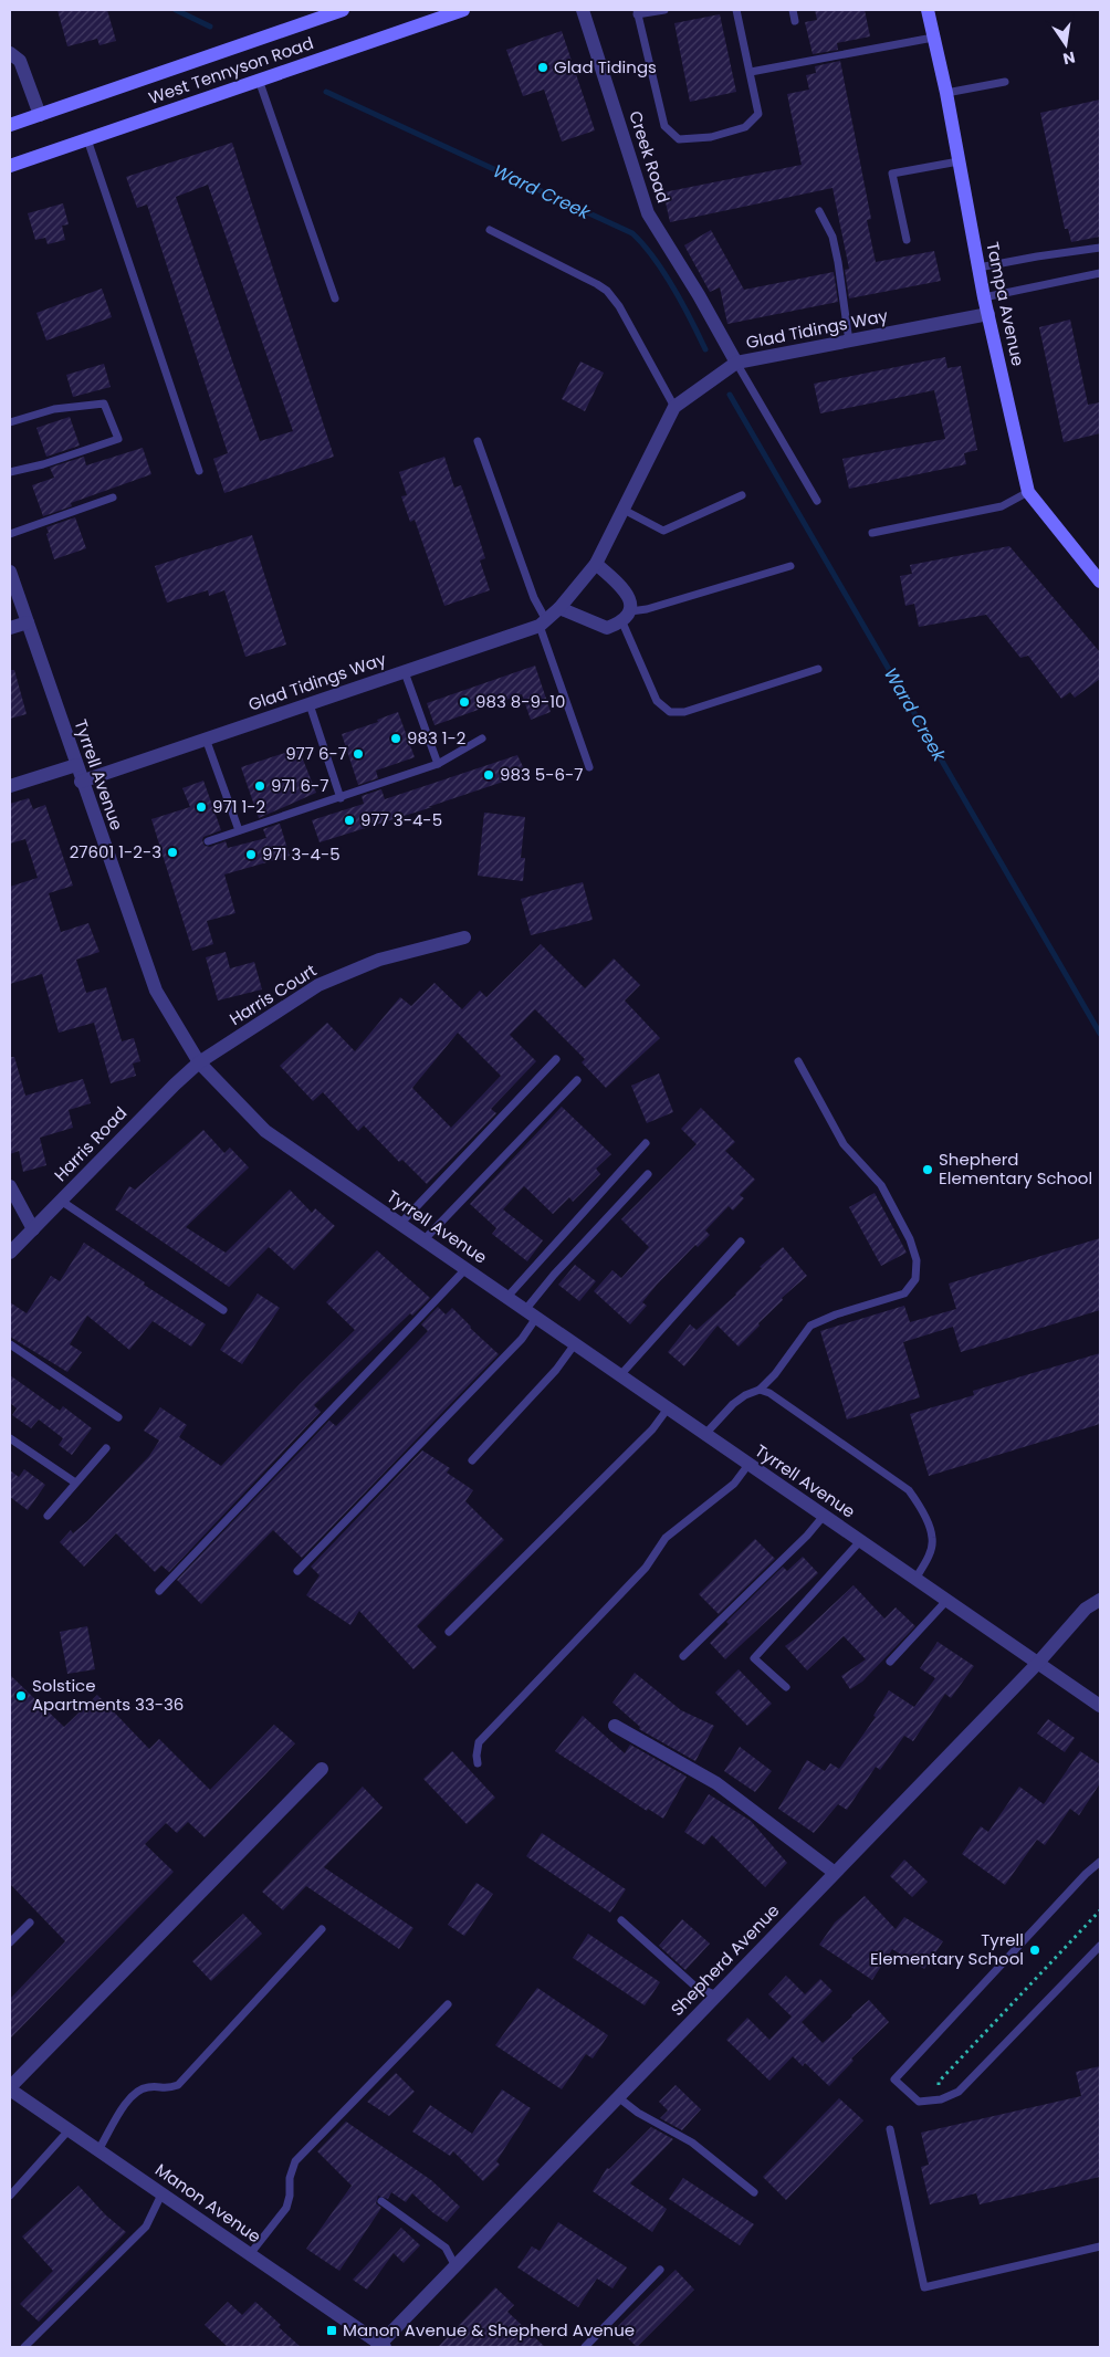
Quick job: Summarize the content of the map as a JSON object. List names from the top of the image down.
{
  "streets": {
    "main road": ["West Tennyson Road", "Tampa Avenue"],
    "street": [
      "Creek Road",
      "Glad Tidings Way",
      "Tyrrell Avenue",
      "Harris Court",
      "Harris Road",
      "Shepherd Avenue",
      "Manon Avenue"
    ]
  },
  "crossings": [
    ["Creek Road", "Glad Tidings Way"],
    ["Tampa Avenue", "Glad Tidings Way"],
    ["Glad Tidings Way", "Tyrrell Avenue"],
    ["Tyrrell Avenue", "Harris Court"],
    ["Tyrrell Avenue", "Harris Road"],
    ["Tyrrell Avenue", "Shepherd Avenue"],
    ["Harris Court", "Harris Road"],
    ["Shepherd Avenue", "Manon Avenue"]
  ],
  "water": ["Ward Creek"],
  "places": {
    "other": [
      "Glad Tidings",
      "983 8-9-10",
      "983 1-2",
      "977 6-7",
      "983 5-6-7",
      "971 6-7",
      "971 1-2",
      "977 3-4-5",
      "27601 1-2-3",
      "971 3-4-5",
      "Shepherd Elementary School",
      "Solstice Apartments 33-36",
      "Tyrell Elementary School"
    ],
    "transit": ["Manon Avenue & Shepherd Avenue"]
  },
  "north": "bottom"
}
